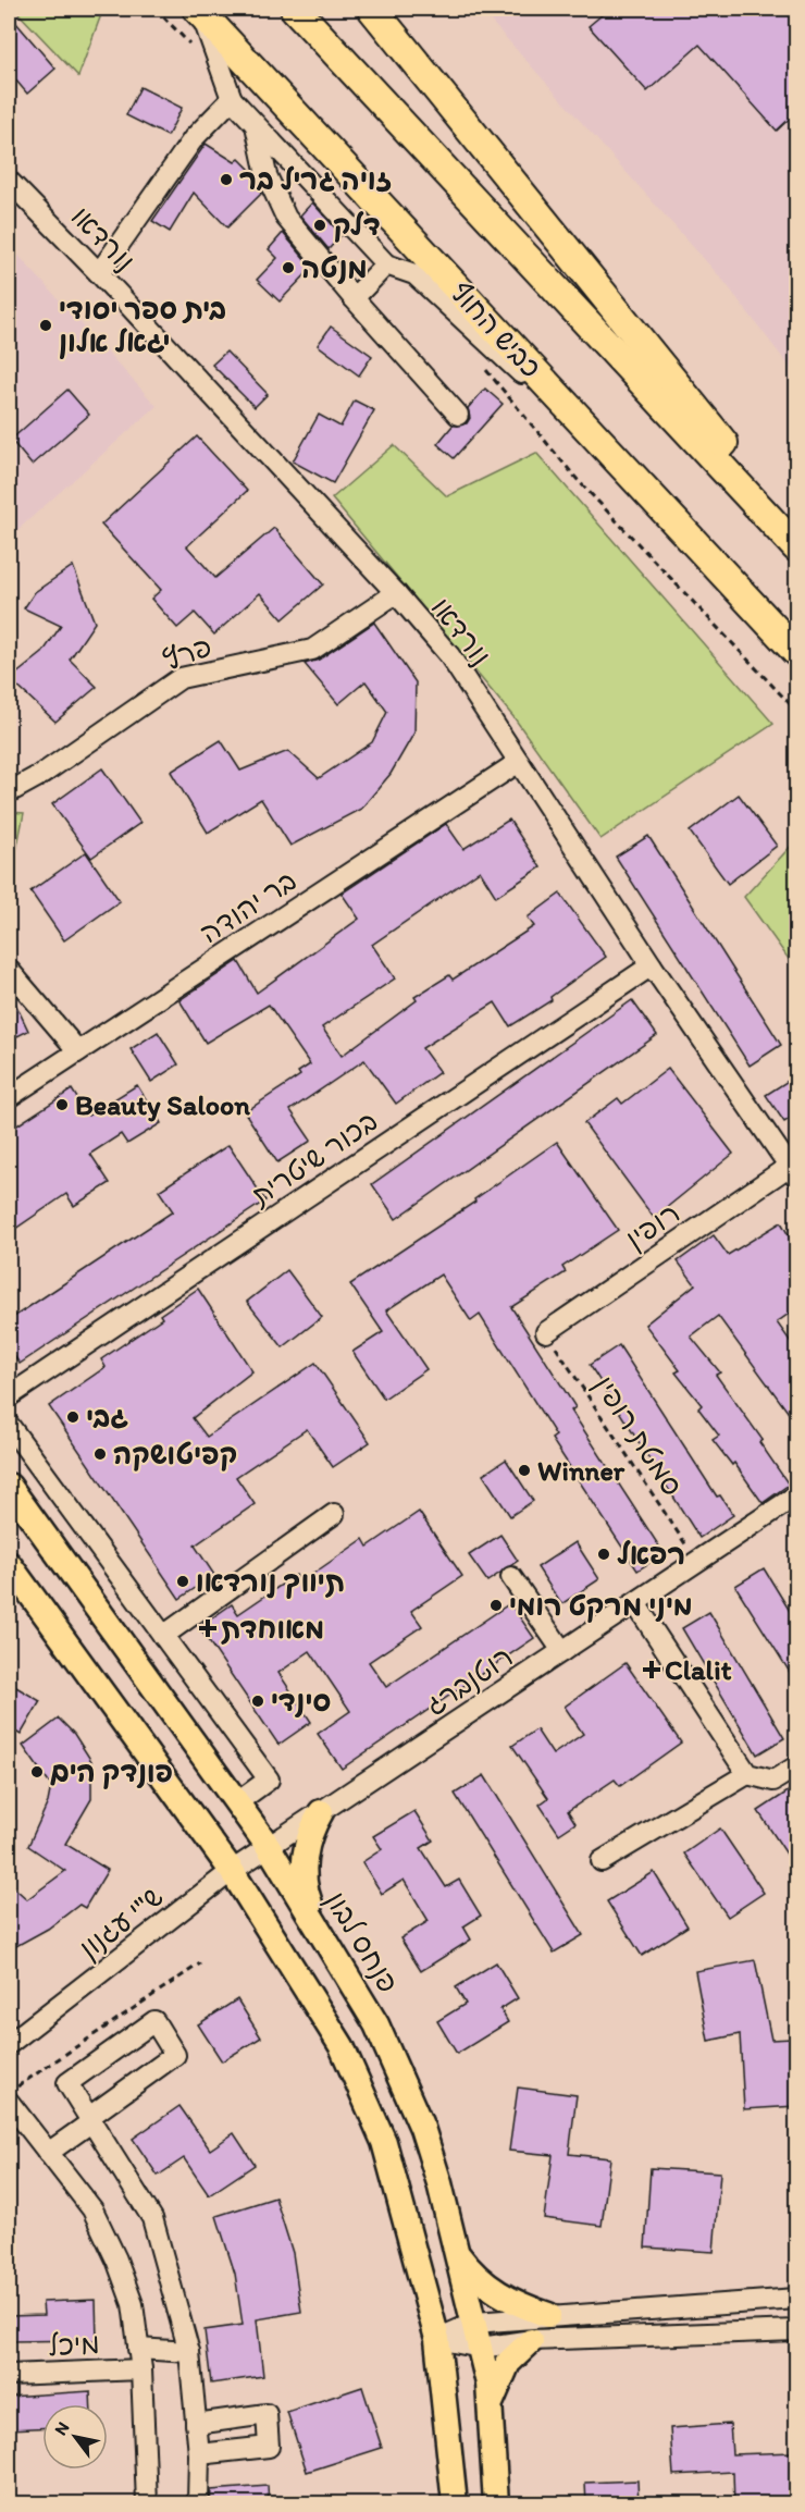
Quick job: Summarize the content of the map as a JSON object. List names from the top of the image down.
{
  "streets": {
    "highway": ["כביש החוף"],
    "main road": ["פנחס לבון"],
    "street": [
      "נורדאו",
      "פרץ",
      "בר יהודה",
      "בכור שיטרית",
      "רופין",
      "רוטנברג",
      "ש\"י עגנון",
      "מיכל"
    ],
    "path": ["סמטת רופין"]
  },
  "crossings": [
    ["נורדאו", "פרץ"],
    ["נורדאו", "בר יהודה"],
    ["נורדאו", "בכור שיטרית"],
    ["נורדאו", "רופין"],
    ["רופין", "סמטת רופין"],
    ["סמטת רופין", "רוטנברג"],
    ["רוטנברג", "ש\"י עגנון"],
    ["רוטנברג", "פנחס לבון"],
    ["ש\"י עגנון", "פנחס לבון"]
  ],
  "places": {
    "other": [
      "זויה גריל בר",
      "דלק",
      "מנטה",
      "בית ספר יסודי יגאל אלון",
      "Beauty Saloon",
      "גבי",
      "קפיטושקה",
      "Winner",
      "רפאל",
      "תיווך נורדאו",
      "מיני מרקט רומי",
      "סינדי",
      "פונדק הים"
    ],
    "health": ["מאוחדת", "Clalit"]
  },
  "north": "top left"
}
